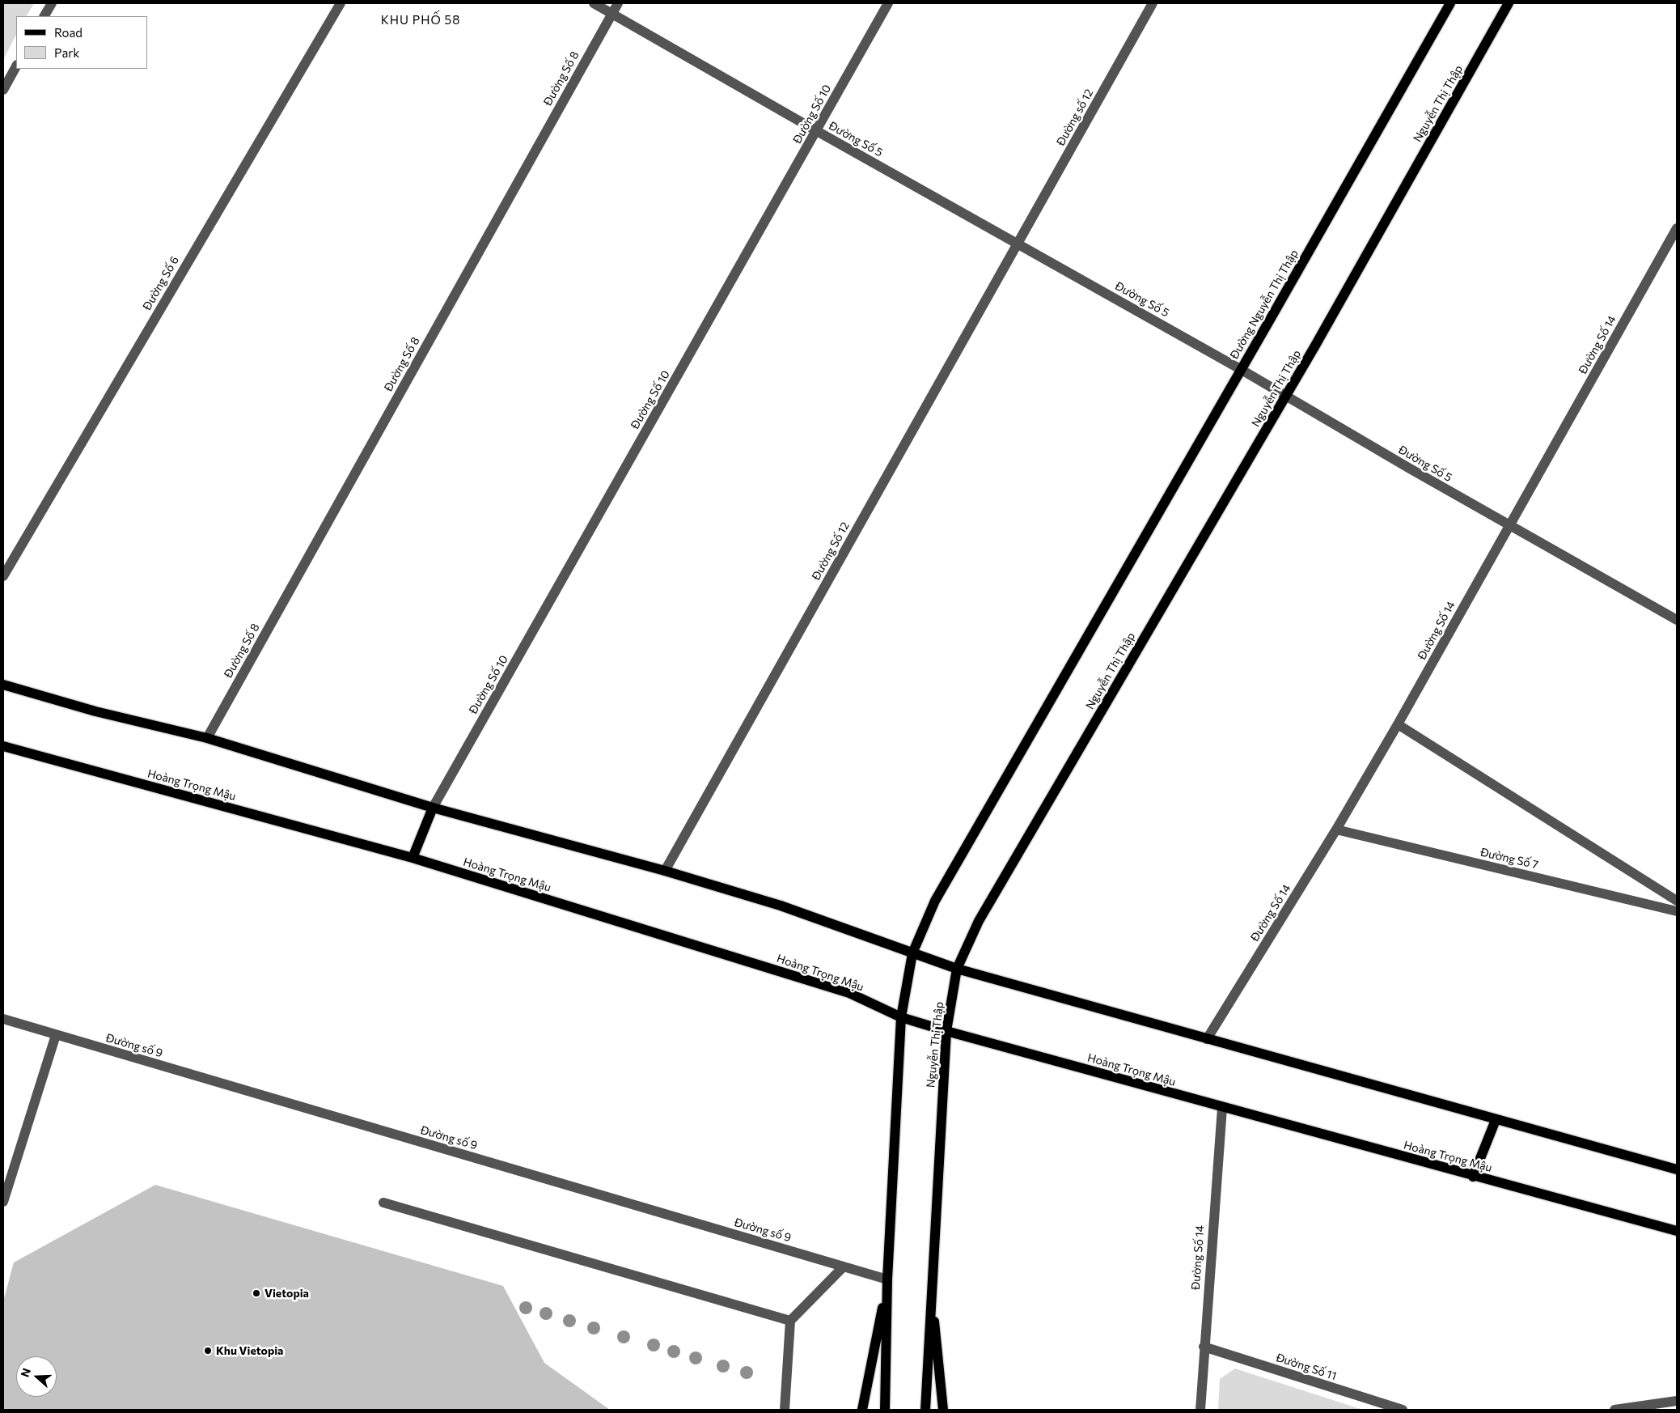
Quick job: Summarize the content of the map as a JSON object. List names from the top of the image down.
{
  "streets": {
    "main road": ["Nguyễn Thị Thập", "Đường Nguyễn Thị Thập", "Hoàng Trọng Mậu"],
    "street": [
      "Đường Số 8",
      "Đường Số 10",
      "Đường số 12",
      "Đường Số 5",
      "Đường Số 6",
      "Đường Số 14",
      "Đường Số 12",
      "Đường Số 7",
      "Đường số 9",
      "Đường Số 11"
    ]
  },
  "crossings": [
    ["Đường Số 8", "Đường Số 5"],
    ["Nguyễn Thị Thập", "Đường Số 5"],
    ["Nguyễn Thị Thập", "Hoàng Trọng Mậu"],
    ["Đường Số 10", "Đường Số 5"],
    ["Đường số 12", "Đường Số 5"],
    ["Đường số 12", "Đường Số 12"],
    ["Đường Số 5", "Đường Nguyễn Thị Thập"],
    ["Đường Số 5", "Đường Số 14"],
    ["Đường Số 5", "Đường Số 12"],
    ["Đường Số 14", "Hoàng Trọng Mậu"],
    ["Đường Số 14", "Đường Số 7"],
    ["Đường Số 14", "Đường Số 11"]
  ],
  "districts": ["KHU PHỐ 58"],
  "places": ["Vietopia", "Khu Vietopia"],
  "legend": ["Road", "Park"],
  "north": "left"
}
